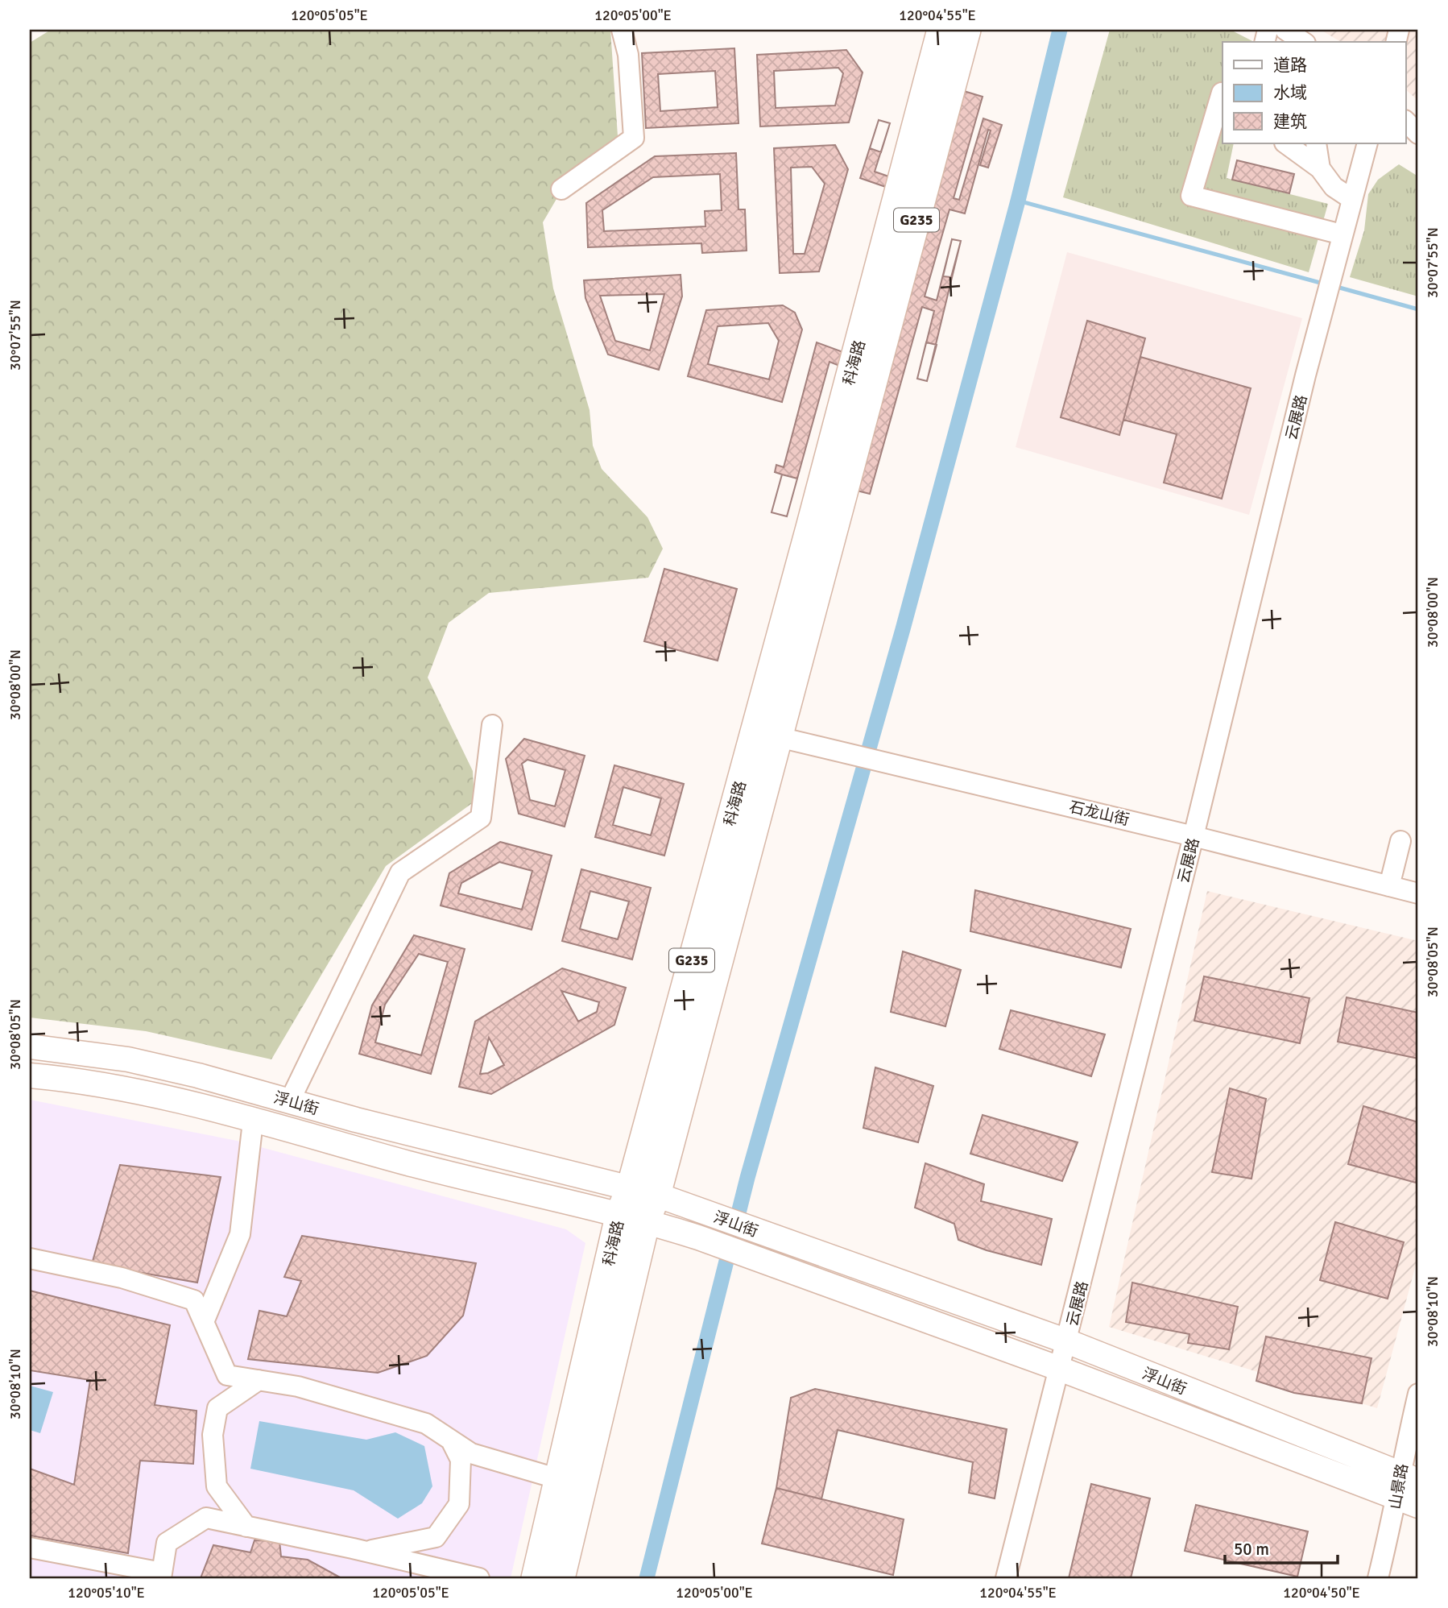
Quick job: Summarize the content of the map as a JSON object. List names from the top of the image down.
{
  "streets": {
    "highway": ["G235", "科海路"],
    "main road": ["浮山街"],
    "street": ["云展路", "石龙山街", "山景路"]
  },
  "crossings": [
    ["科海路", "石龙山街"],
    ["科海路", "浮山街"],
    ["云展路", "石龙山街"],
    ["云展路", "浮山街"],
    ["浮山街", "山景路"]
  ],
  "legend": ["道路", "水域", "建筑"],
  "scale_bar": "50 m",
  "coordinates": [
    "120°05'05\"E",
    "120°05'00\"E",
    "120°04'55\"E",
    "30°07'55\"N",
    "30°08'00\"N",
    "30°08'05\"N",
    "30°08'10\"N",
    "120°05'10\"E",
    "120°04'50\"E"
  ]
}
